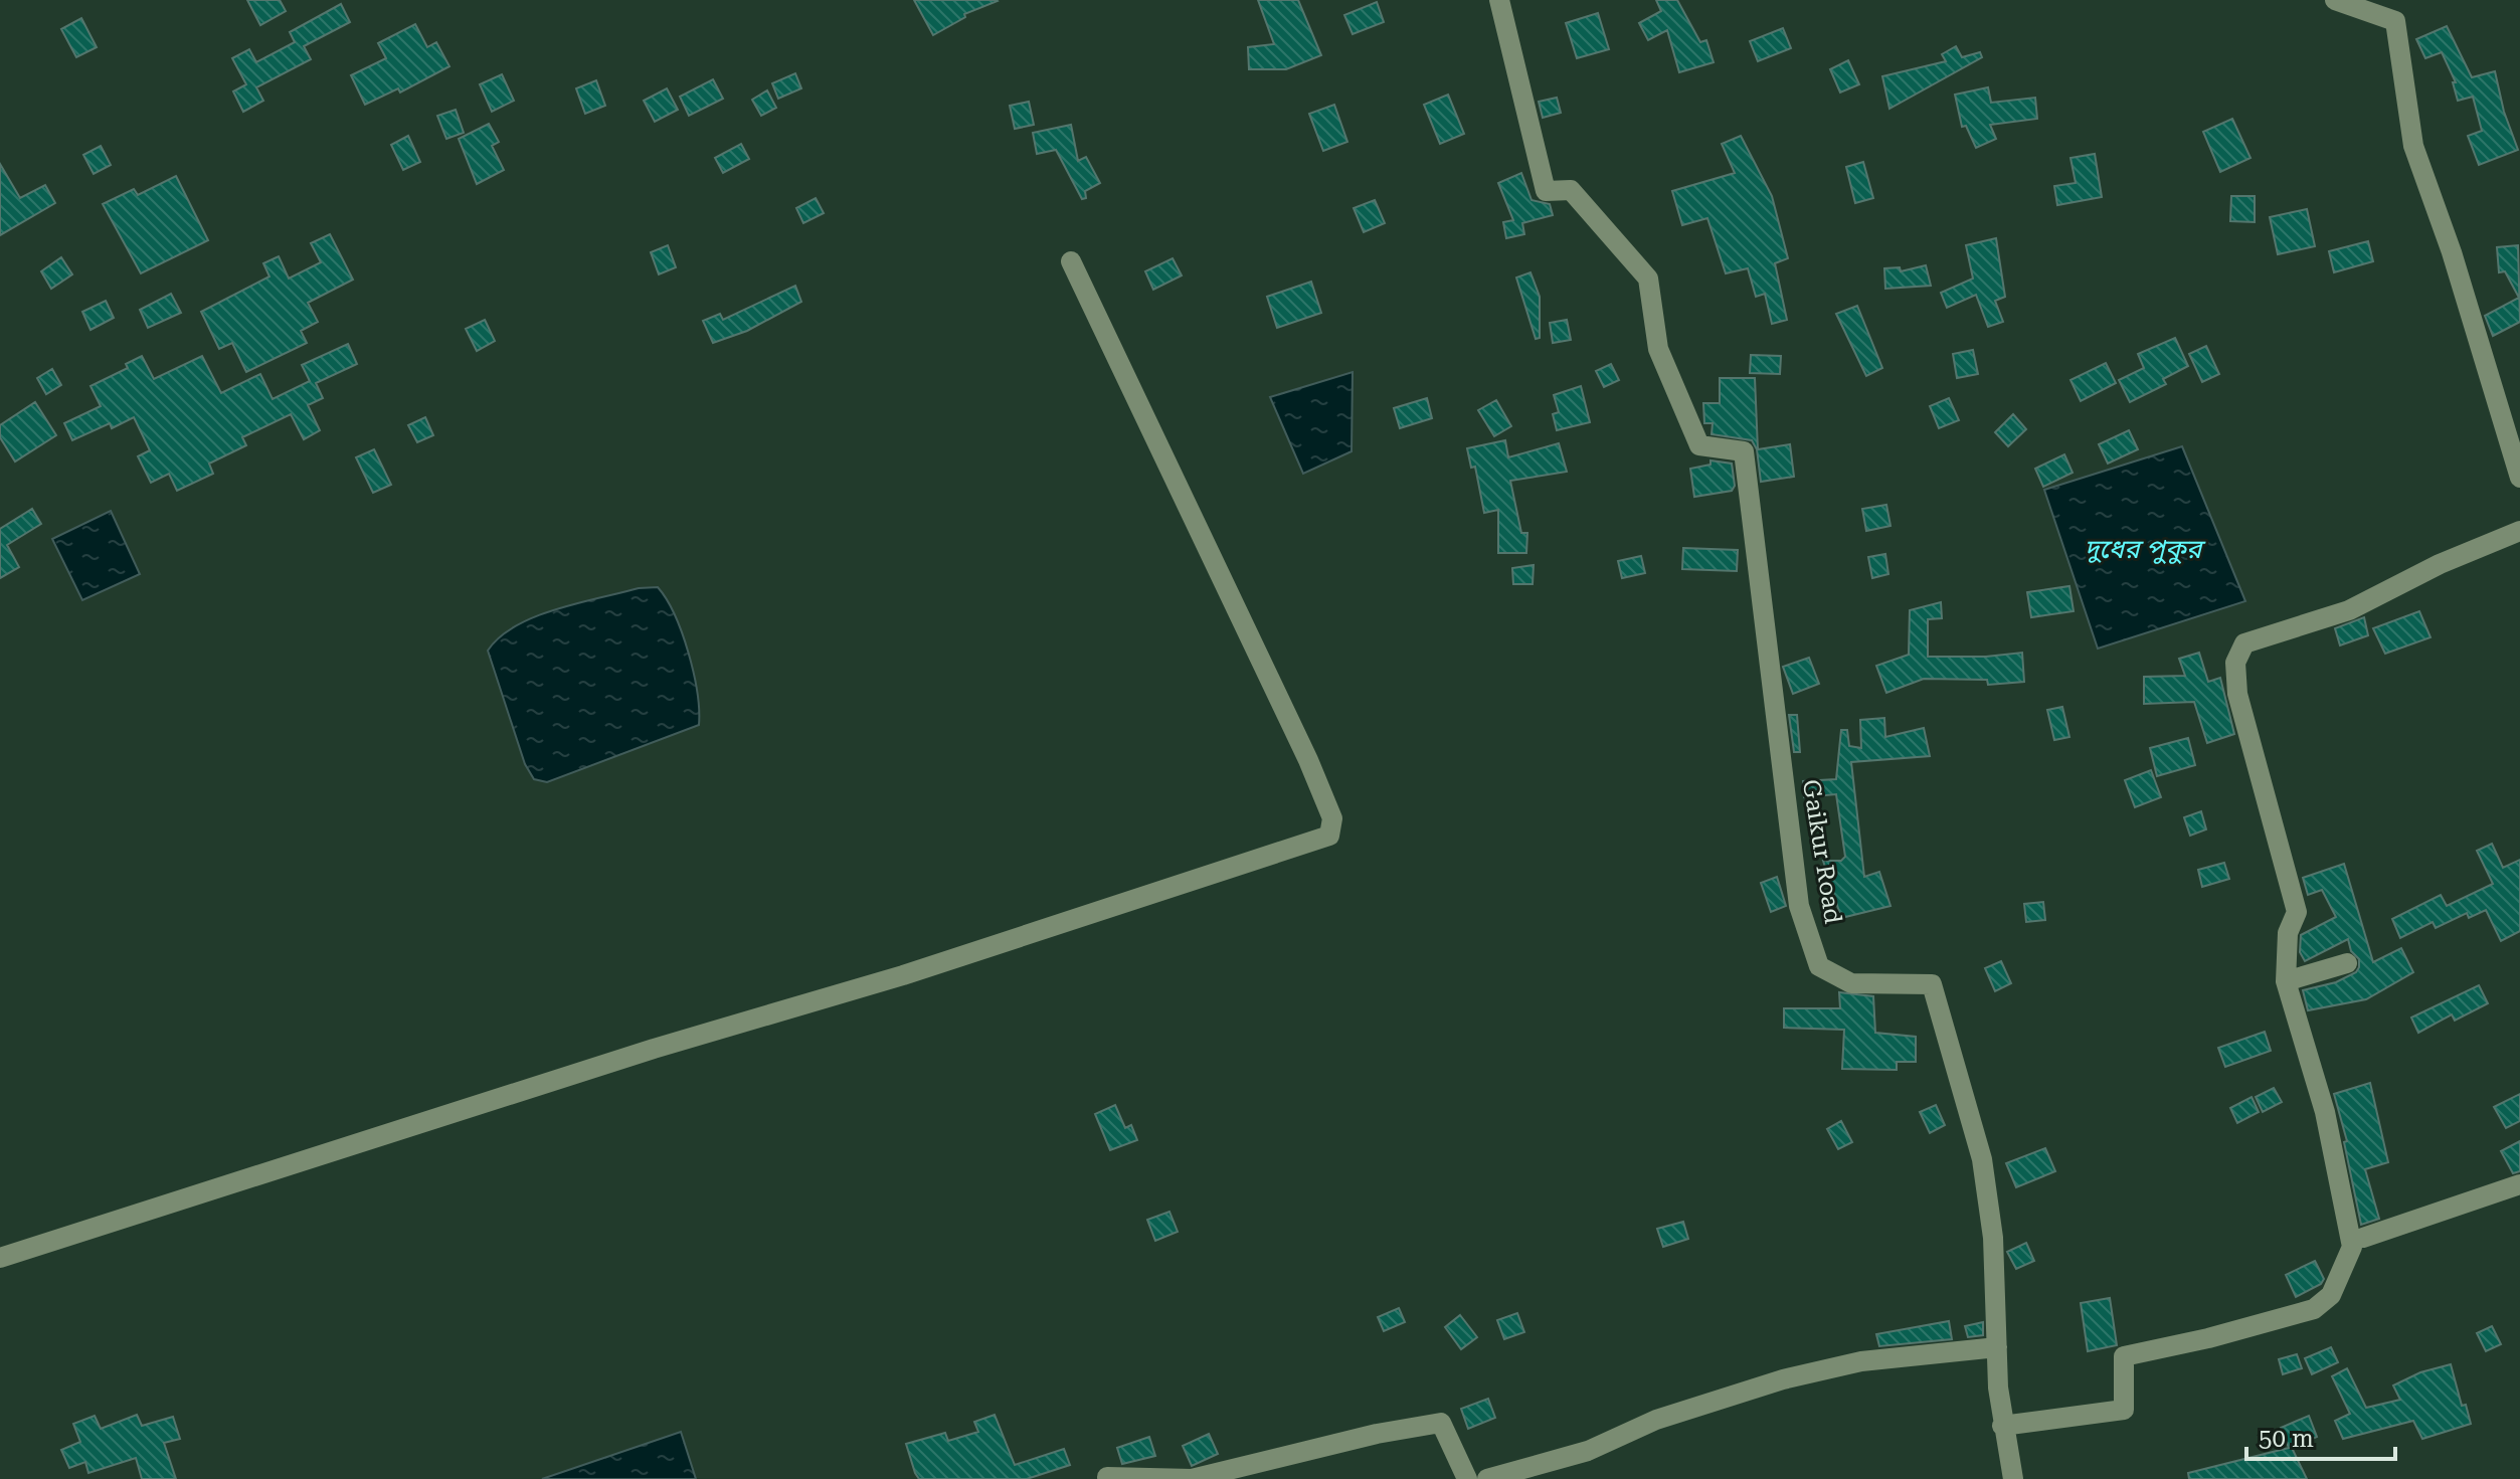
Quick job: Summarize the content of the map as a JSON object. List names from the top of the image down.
{
  "streets": {
    "street": ["Gaikur Road"]
  },
  "water": ["দুধের পুকুর"],
  "scale_bar": "50 m"
}
